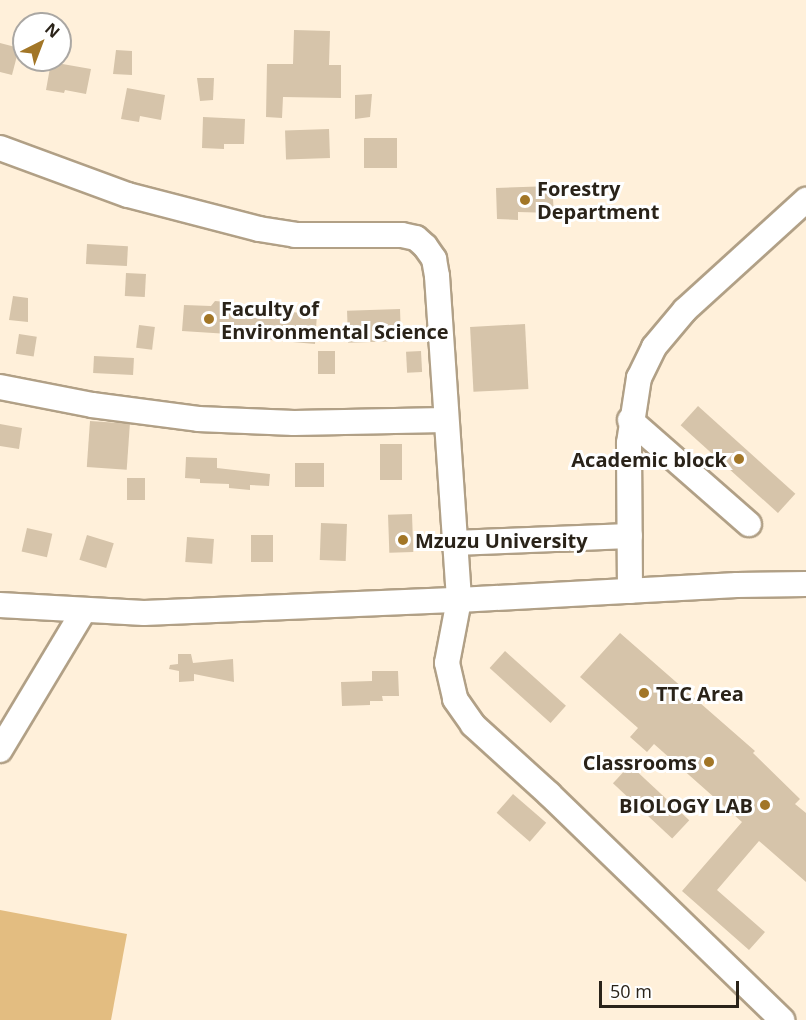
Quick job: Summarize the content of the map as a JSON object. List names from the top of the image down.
{
  "places": [
    "Forestry Department",
    "Faculty of Environmental Science",
    "Academic block",
    "Mzuzu University",
    "TTC Area",
    "Classrooms",
    "BIOLOGY LAB"
  ],
  "scale_bar": "50 m",
  "north": "top right"
}
